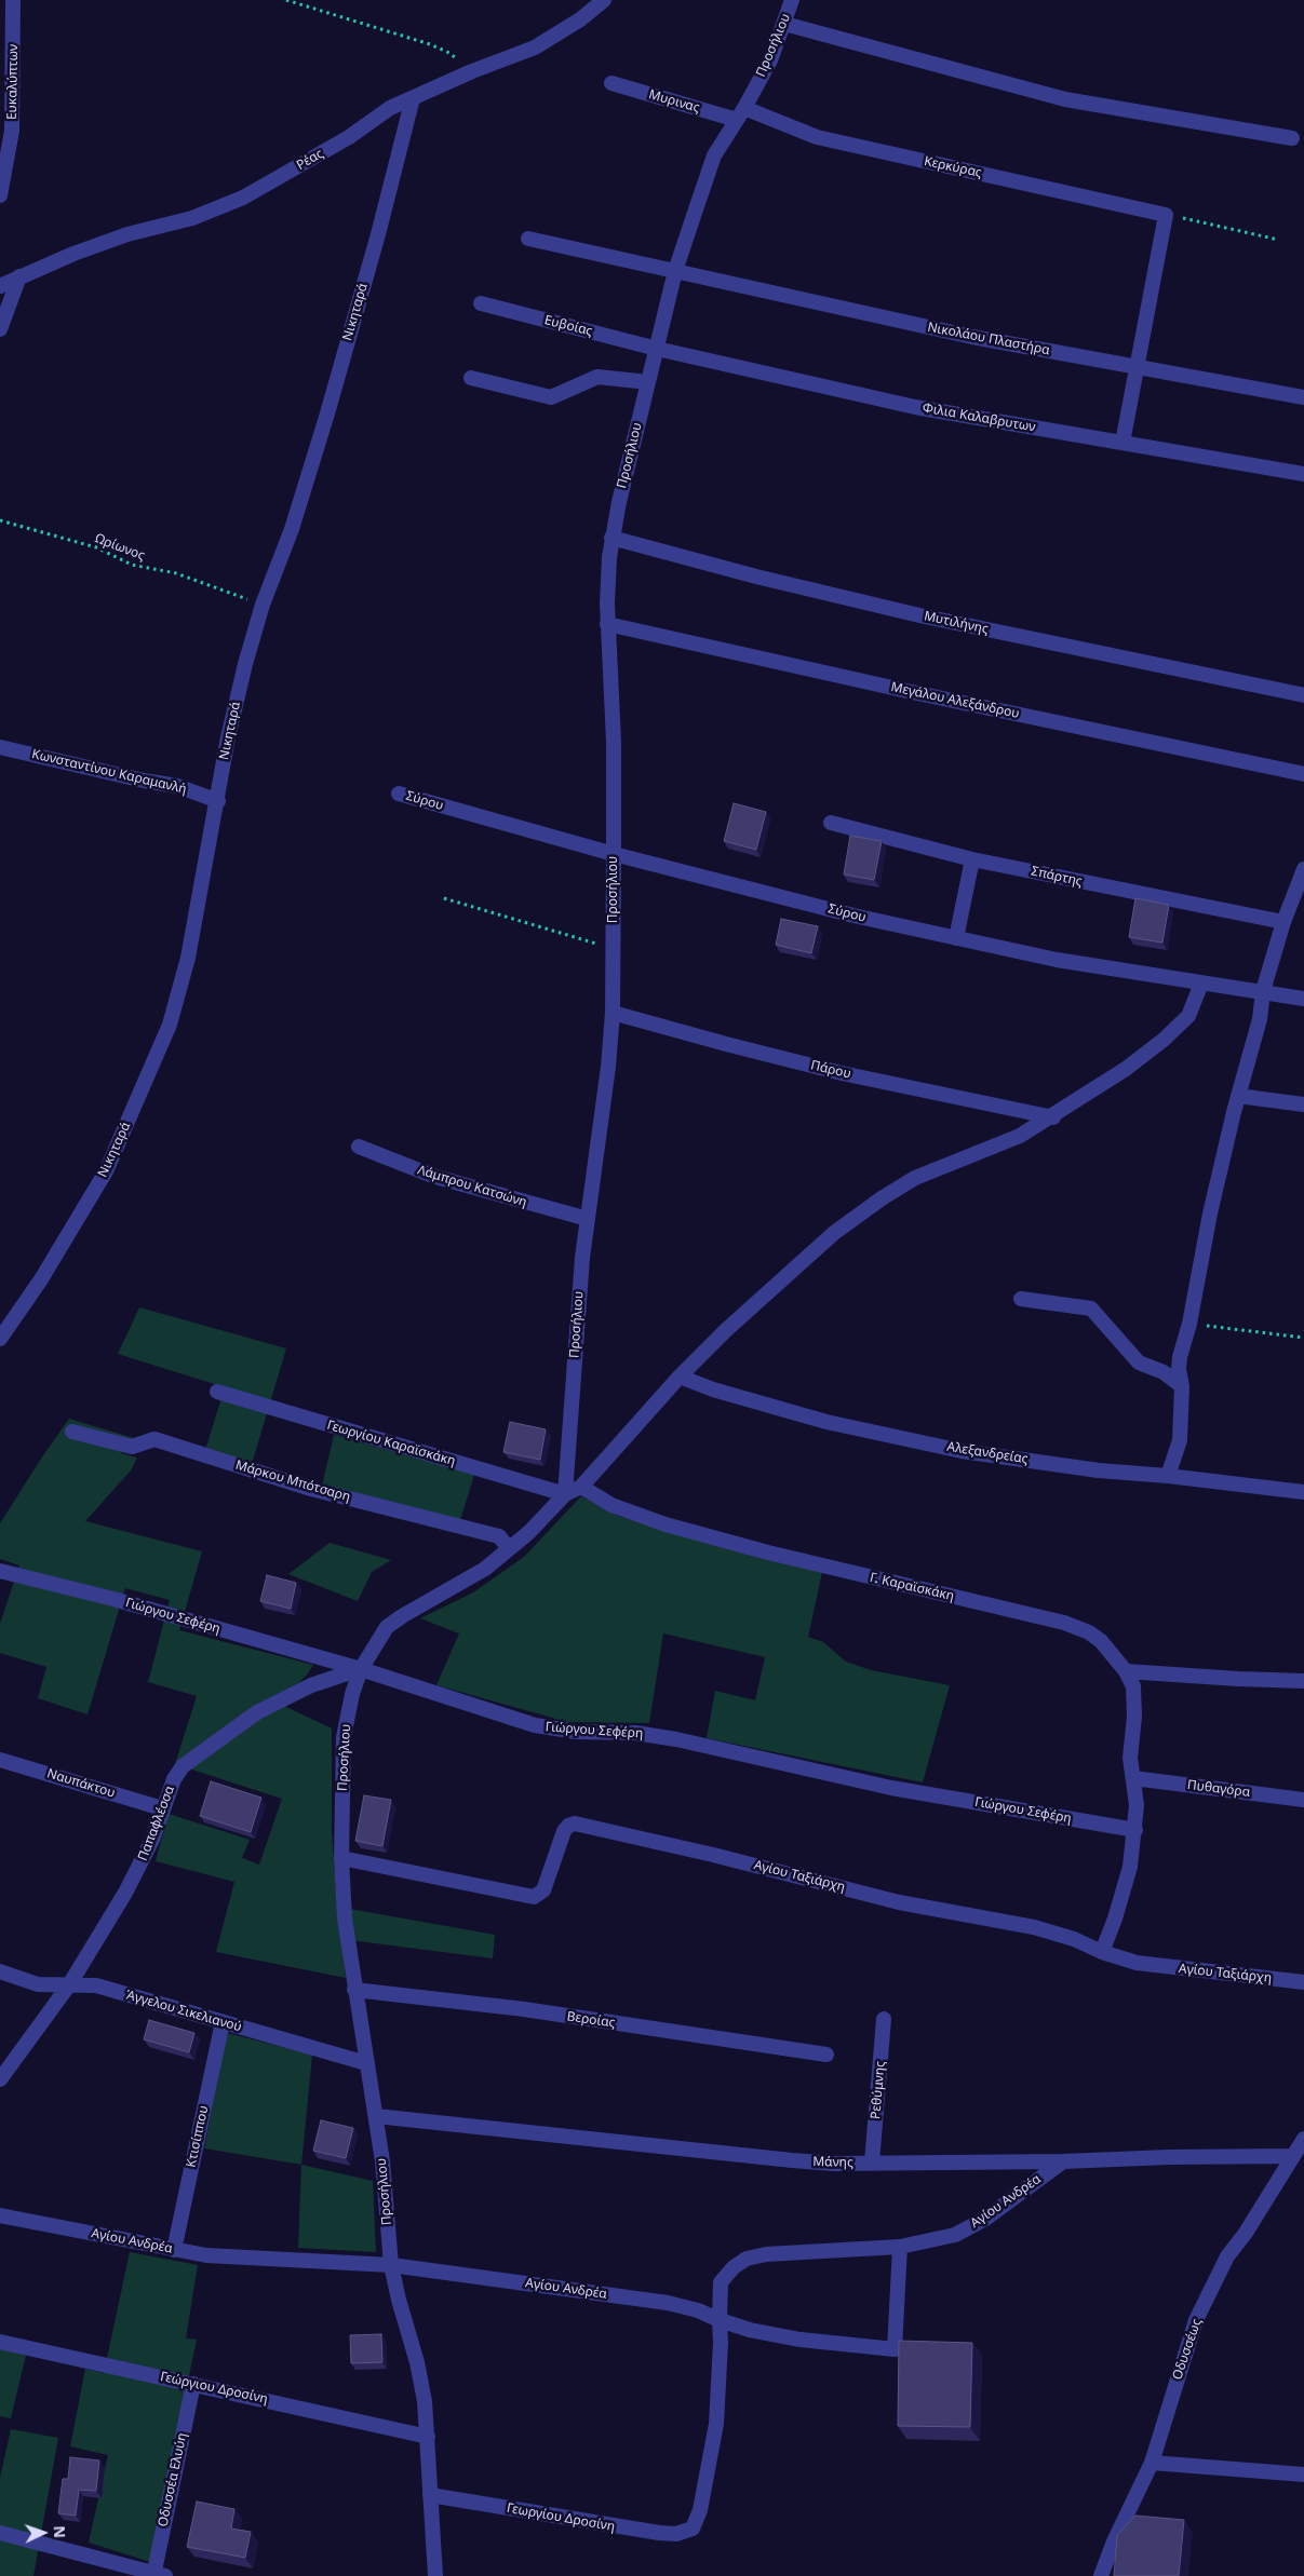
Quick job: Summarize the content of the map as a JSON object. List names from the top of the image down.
{
  "streets": {
    "street": [
      "Προσήλιου",
      "Ευκαλύπτων",
      "Μυρινας",
      "Ρέας",
      "Κερκύρας",
      "Νικηταρά",
      "Ευβοίας",
      "Νικολάου Πλαστήρα",
      "Φιλια Καλαβρυτων",
      "Μυτιλήνης",
      "Μεγάλου Αλεξάνδρου",
      "Κωνσταντίνου Καραμανλή",
      "Σύρου",
      "Σπάρτης",
      "Πάρου",
      "Λάμπρου Κατσώνη",
      "Γεωργίου Καραϊσκάκη",
      "Αλεξανδρείας",
      "Μάρκου Μπότσαρη",
      "Γ. Καραϊσκάκη",
      "Γιώργου Σεφέρη",
      "Ναυπάκτου",
      "Πυθαγόρα",
      "Παπαφλέσσα",
      "Αγίου Ταξιάρχη",
      "Άγγελου Σικελιανού",
      "Βεροίας",
      "Ρεθύμνης",
      "Κτισίππου",
      "Μάνης",
      "Αγίου Ανδρέα",
      "Οδυσσέως",
      "Γεώργιου Δροσίνη",
      "Οδυσσέα Ελυύη",
      "Γεωργίου Δροσίνη"
    ],
    "path": ["Ωρίωνος"]
  },
  "crossings": [
    ["Προσήλιου", "Μυρινας"],
    ["Προσήλιου", "Κερκύρας"],
    ["Προσήλιου", "Ευβοίας"],
    ["Προσήλιου", "Νικολάου Πλαστήρα"],
    ["Προσήλιου", "Φιλια Καλαβρυτων"],
    ["Προσήλιου", "Μυτιλήνης"],
    ["Προσήλιου", "Μεγάλου Αλεξάνδρου"],
    ["Προσήλιου", "Σύρου"],
    ["Προσήλιου", "Πάρου"],
    ["Προσήλιου", "Λάμπρου Κατσώνη"],
    ["Προσήλιου", "Γεωργίου Καραϊσκάκη"],
    ["Προσήλιου", "Μάρκου Μπότσαρη"],
    ["Προσήλιου", "Γιώργου Σεφέρη"],
    ["Προσήλιου", "Παπαφλέσσα"],
    ["Προσήλιου", "Αγίου Ταξιάρχη"],
    ["Προσήλιου", "Άγγελου Σικελιανού"],
    ["Προσήλιου", "Βεροίας"],
    ["Προσήλιου", "Μάνης"],
    ["Προσήλιου", "Αγίου Ανδρέα"],
    ["Προσήλιου", "Γεώργιου Δροσίνη"],
    ["Προσήλιου", "Γεωργίου Δροσίνη"],
    ["Μυρινας", "Κερκύρας"],
    ["Ρέας", "Νικηταρά"],
    ["Νικηταρά", "Ωρίωνος"],
    ["Νικηταρά", "Κωνσταντίνου Καραμανλή"],
    ["Ευβοίας", "Φιλια Καλαβρυτων"],
    ["Γ. Καραϊσκάκη", "Γιώργου Σεφέρη"],
    ["Γ. Καραϊσκάκη", "Πυθαγόρα"],
    ["Γ. Καραϊσκάκη", "Αγίου Ταξιάρχη"],
    ["Γιώργου Σεφέρη", "Παπαφλέσσα"],
    ["Ναυπάκτου", "Παπαφλέσσα"],
    ["Παπαφλέσσα", "Άγγελου Σικελιανού"],
    ["Άγγελου Σικελιανού", "Κτισίππου"],
    ["Ρεθύμνης", "Μάνης"],
    ["Κτισίππου", "Αγίου Ανδρέα"],
    ["Μάνης", "Αγίου Ανδρέα"],
    ["Μάνης", "Οδυσσέως"],
    ["Αγίου Ανδρέα", "Γεωργίου Δροσίνη"],
    ["Γεώργιου Δροσίνη", "Οδυσσέα Ελυύη"]
  ],
  "north": "right"
}
